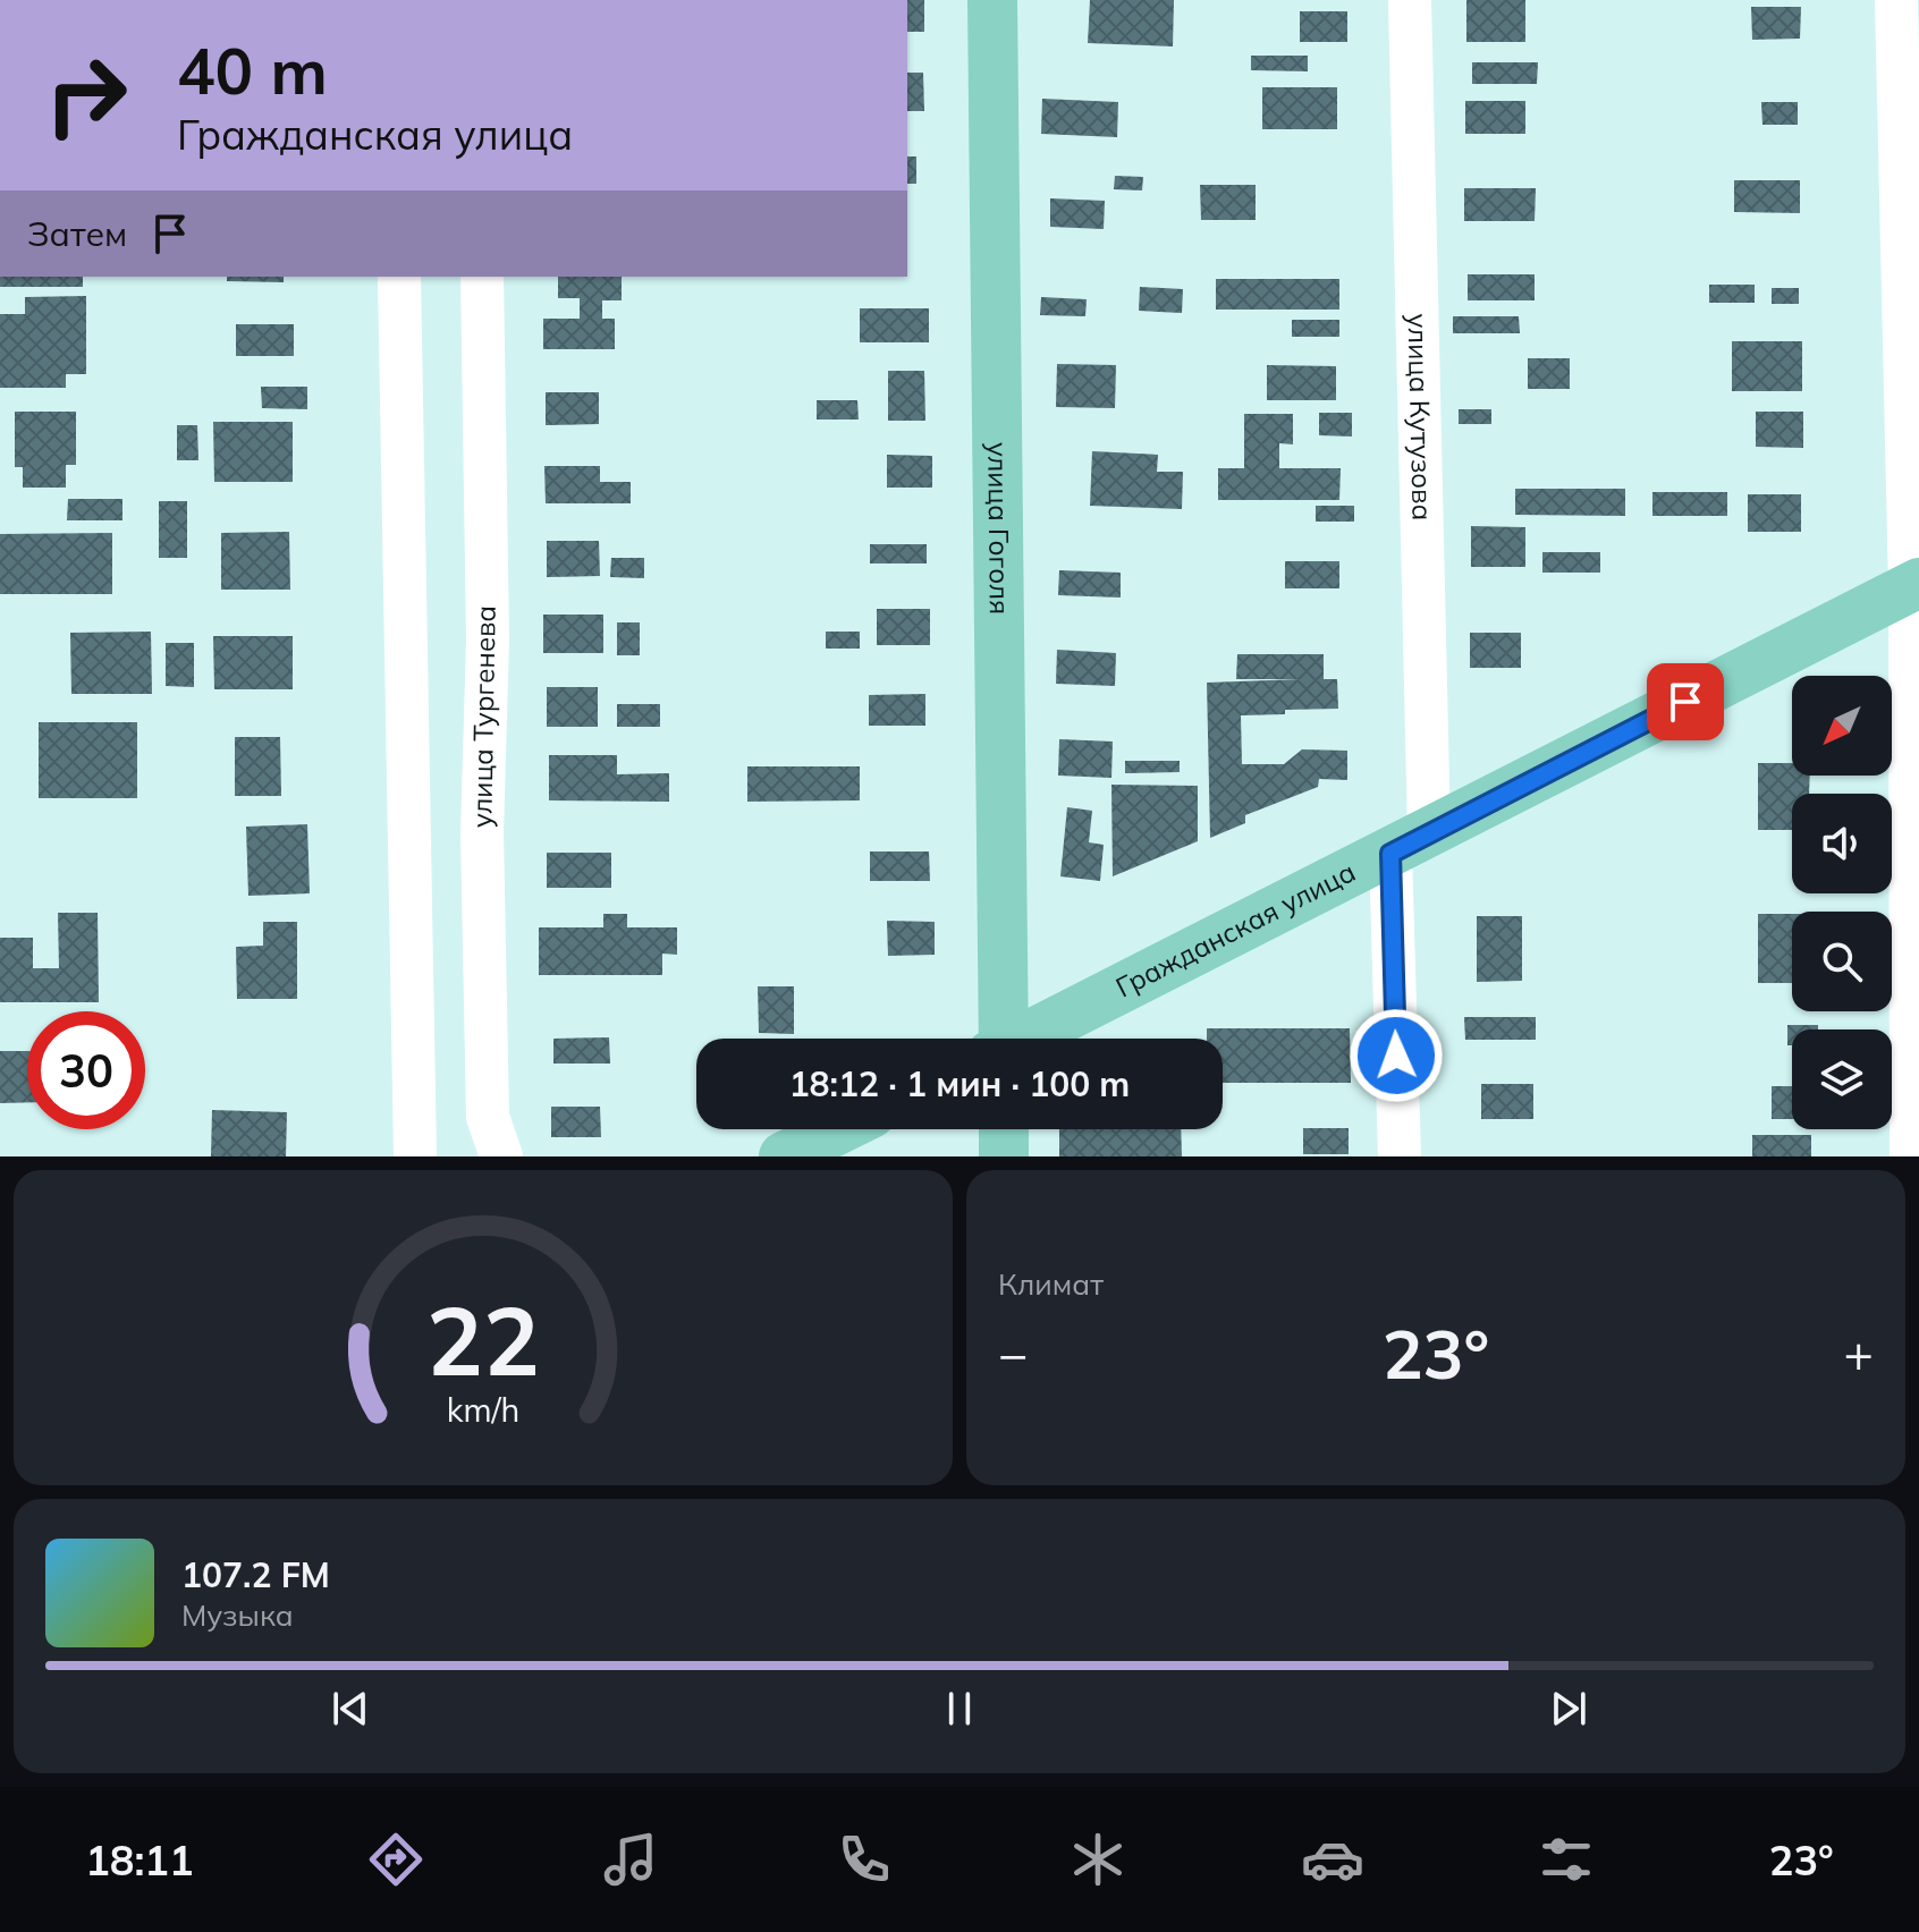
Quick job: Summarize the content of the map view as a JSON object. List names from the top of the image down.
{
  "streets": {
    "main road": ["улица Гоголя", "Гражданская улица"],
    "street": ["улица Кутузова", "улица Тургенева"]
  },
  "crossings": [
    ["улица Кутузова", "Гражданская улица"]
  ],
  "north": "bottom left",
  "page": {
    "turn": ["40 m", "Гражданская улица"],
    "then": "Затем",
    "limit": "30",
    "trip": "18:12 · 1 мин · 100 m",
    "tile": "Климат",
    "heat": ["−", "23°", "+"],
    "song": ["107.2 FM", "Музыка"],
    "tabs": ["18:11", "23°"],
    "gauge": ["22", "km/h"]
  }
}
